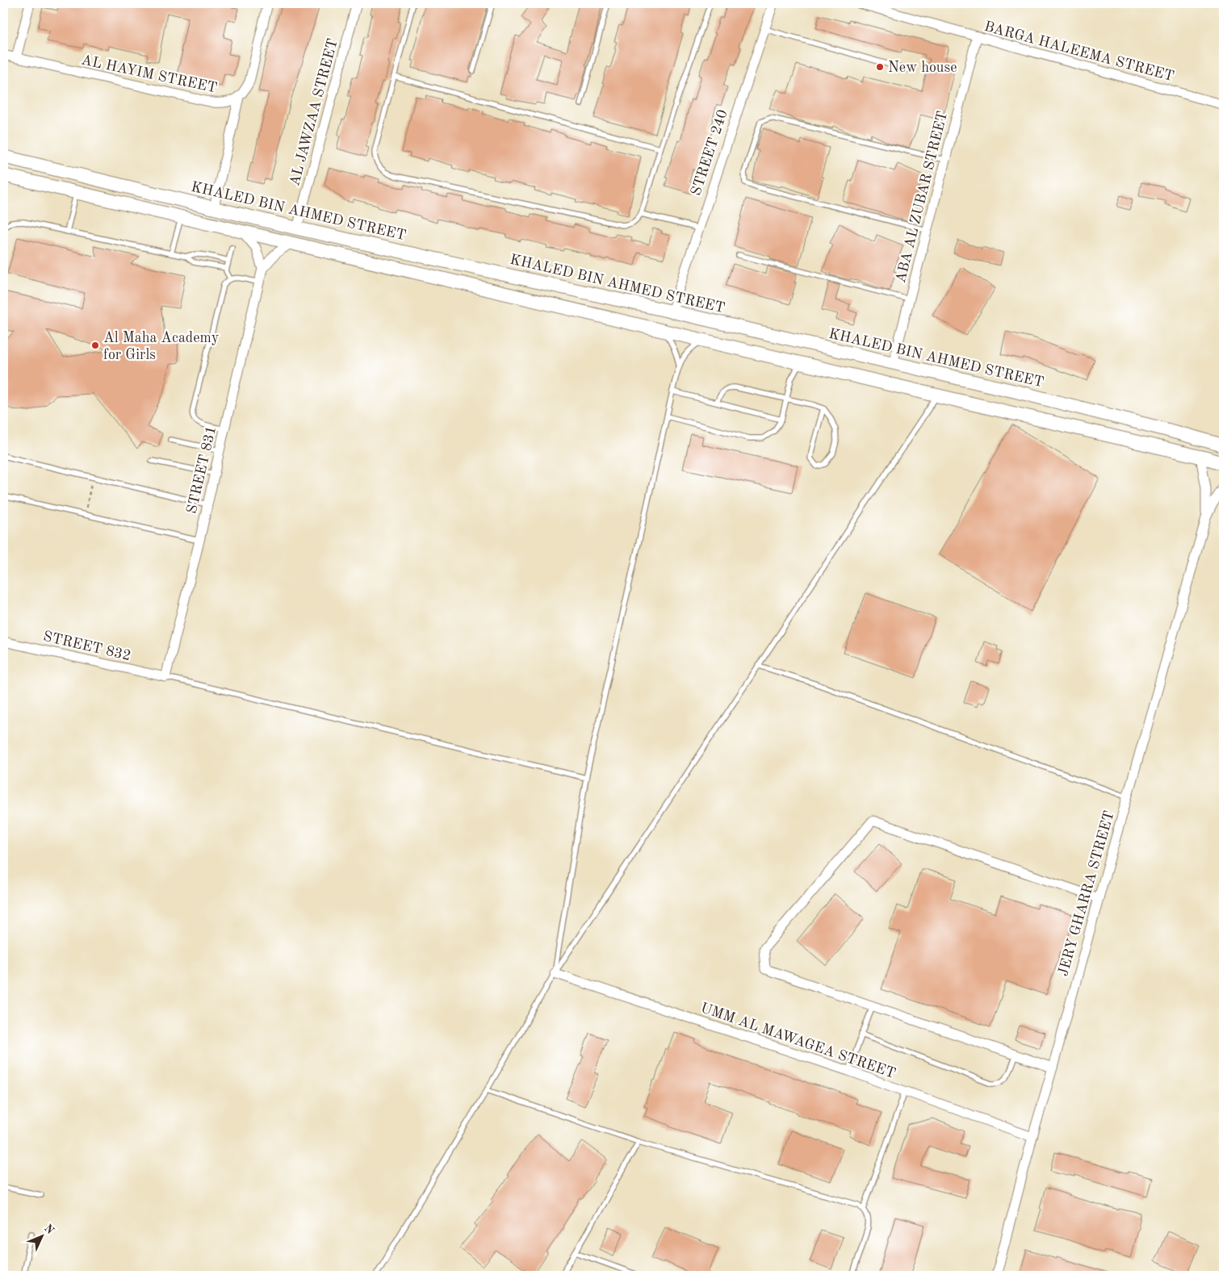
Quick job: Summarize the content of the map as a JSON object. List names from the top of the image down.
{
  "streets": {
    "main road": ["KHALED BIN AHMED STREET"],
    "street": [
      "BARGA HALEEMA STREET",
      "AL HAYIM STREET",
      "AL JAWZAA STREET",
      "STREET 240",
      "ABA AL ZUBAR STREET",
      "STREET 831",
      "STREET 832",
      "JERY GHARRA STREET",
      "UMM AL MAWAGEA STREET"
    ]
  },
  "crossings": [
    ["BARGA HALEEMA STREET", "ABA AL ZUBAR STREET"],
    ["AL JAWZAA STREET", "KHALED BIN AHMED STREET"],
    ["STREET 240", "KHALED BIN AHMED STREET"],
    ["ABA AL ZUBAR STREET", "KHALED BIN AHMED STREET"],
    ["STREET 831", "STREET 832"],
    ["JERY GHARRA STREET", "UMM AL MAWAGEA STREET"]
  ],
  "places": ["New house", "Al Maha Academy for Girls"],
  "north": "top right"
}
